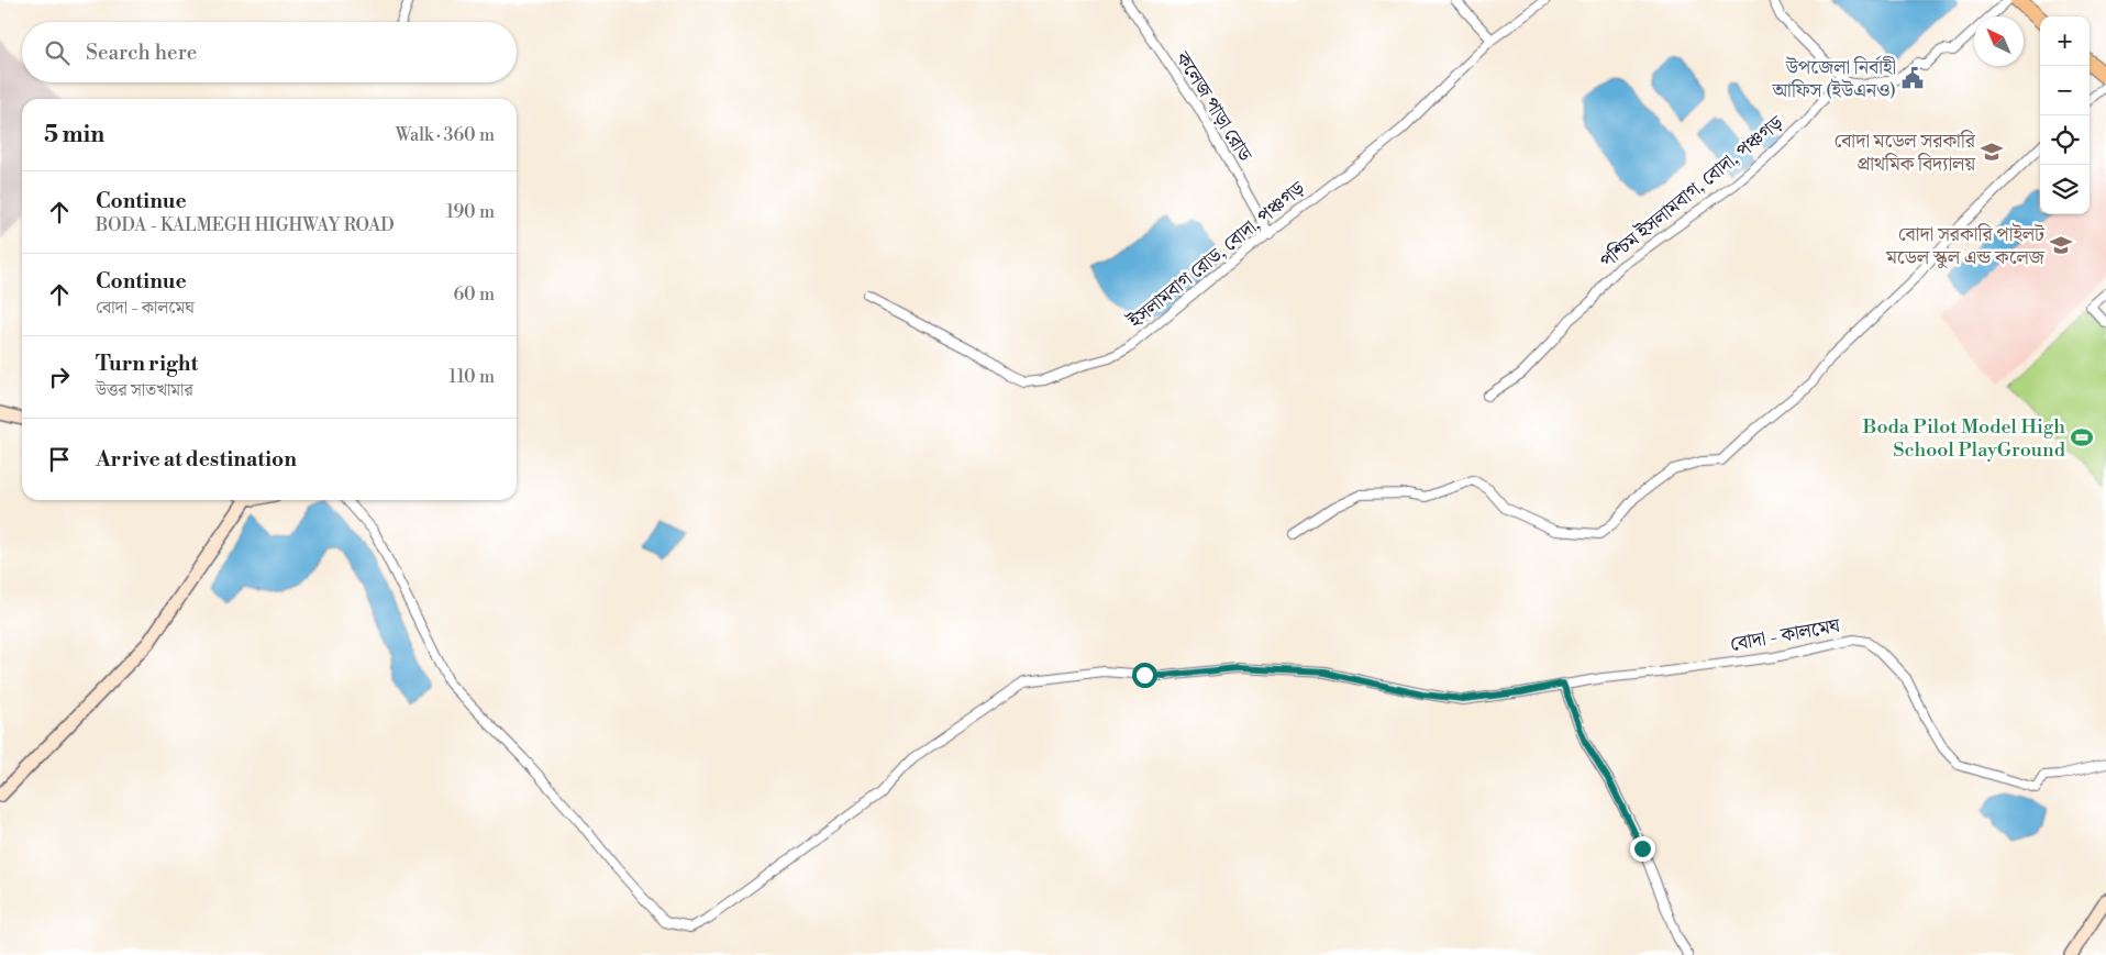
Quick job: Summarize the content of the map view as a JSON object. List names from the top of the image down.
{
  "streets": {
    "street": [
      "কলেজ পাড়া রোড",
      "পশ্চিম ইসলামবাগ, বোদা, পঞ্চগড়",
      "ইসলামবাগ রোড, বোদা, পঞ্চগড়",
      "বোদা - কালমেঘ"
    ]
  },
  "crossings": [
    ["কলেজ পাড়া রোড", "ইসলামবাগ রোড, বোদা, পঞ্চগড়"]
  ],
  "places": {
    "public building": ["উপজেলা নির্বাহী আফিস (ইউএনও)"],
    "school or university": ["বোদা মডেল সরকারি প্রাথমিক বিদ্যালয়", "বোদা সরকারি পাইলট মডেল স্কুল এন্ড কলেজ"],
    "sports": ["Boda Pilot Model High School PlayGround"]
  },
  "north": "top left",
  "page": {
    "map_buttons": ["+", "−"],
    "search": "Search here",
    "heading": ["5 min", "Walk · 360 m"],
    "list": [
      ["Continue", "BODA - KALMEGH HIGHWAY ROAD", "190 m"],
      ["Continue", "বোদা - কালমেঘ", "60 m"],
      ["Turn right", "উত্তর সাতখামার", "110 m"],
      "Arrive at destination"
    ]
  }
}
